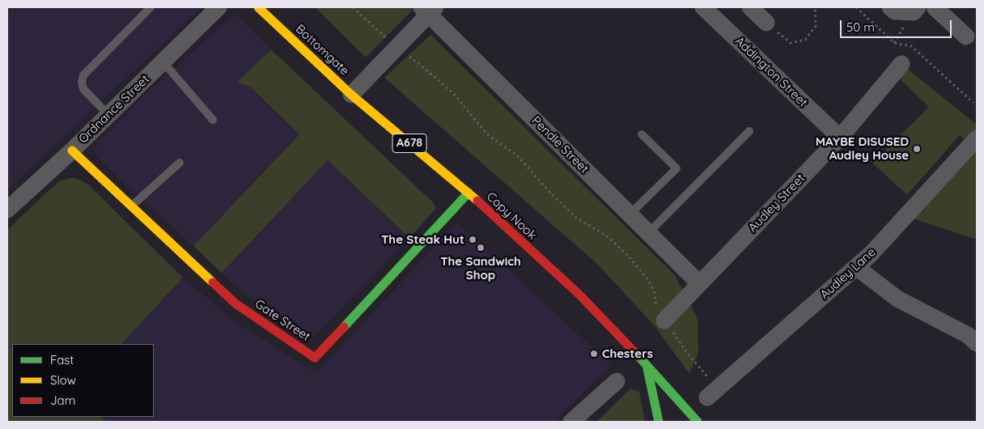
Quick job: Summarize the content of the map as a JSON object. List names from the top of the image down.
{
  "streets": {
    "main road": [
      "Bottomgate",
      "A678",
      "Copy Nook",
      "Gate Street"
    ],
    "street": [
      "Addington Street",
      "Ordnance Street",
      "Pendle Street",
      "Audley Street",
      "Audley Lane"
    ]
  },
  "crossings": [
    ["Bottomgate", "Copy Nook"],
    ["Addington Street", "Audley Street"],
    ["Ordnance Street", "Gate Street"],
    ["Pendle Street", "Audley Street"],
    ["Copy Nook", "Gate Street"]
  ],
  "places": [
    "MAYBE DISUSED Audley House",
    "The Steak Hut",
    "The Sandwich Shop",
    "Chesters"
  ],
  "legend": ["Fast", "Slow", "Jam"],
  "scale_bar": "50 m"
}
